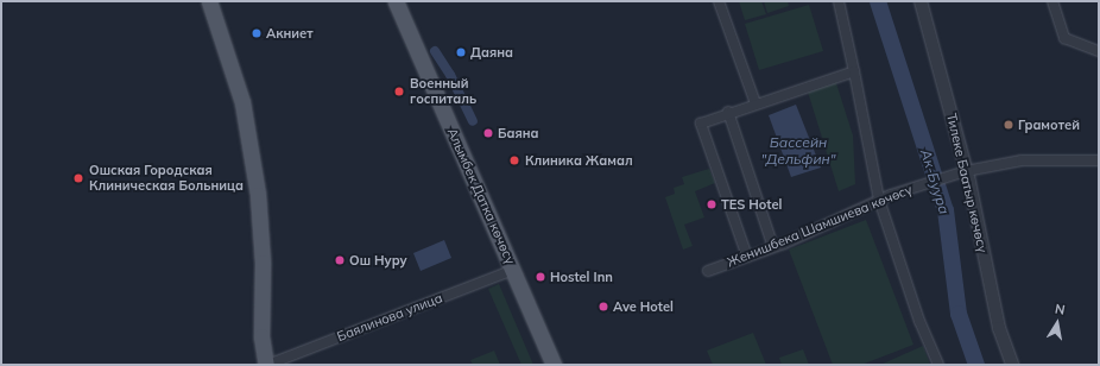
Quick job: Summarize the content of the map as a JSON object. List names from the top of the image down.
{
  "streets": {
    "main road": ["Алымбек Датка көчөсү"],
    "street": ["Тилеке Баатыр көчөсү", "Женишбека Шамшиева көчөсү", "Баялинова улица"]
  },
  "crossings": [
    ["Тилеке Баатыр көчөсү", "Женишбека Шамшиева көчөсү"],
    ["Алымбек Датка көчөсү", "Баялинова улица"]
  ],
  "water": ["Бассейн \"Дельфин\"", "Ак-Буура"],
  "places": [
    "Акниет",
    "Даяна",
    "Военный госпиталь",
    "Грамотей",
    "Баяна",
    "Клиника Жамал",
    "Ошская Городская Клиническая Больница",
    "TES Hotel",
    "Ош Нуру",
    "Hostel Inn",
    "Ave Hotel"
  ],
  "north": "top"
}
